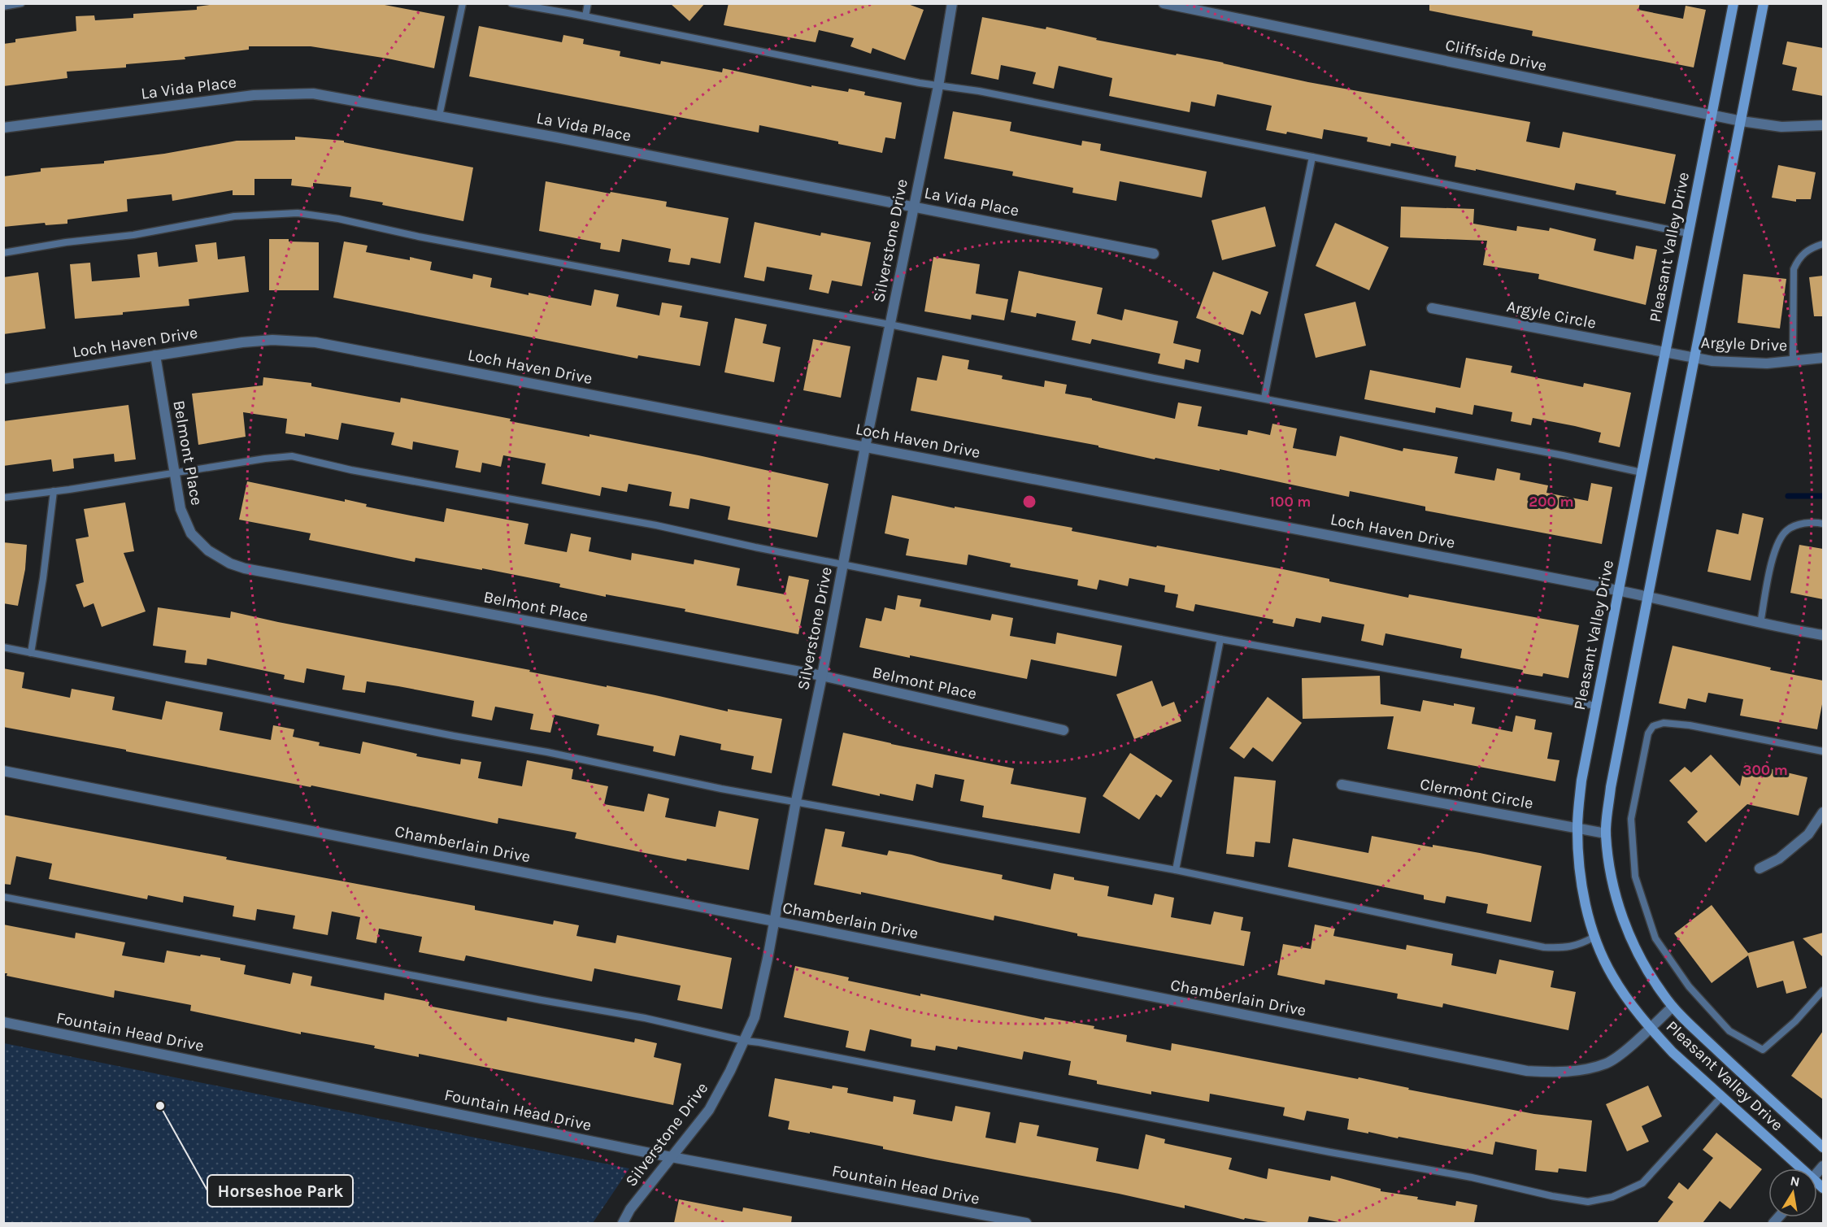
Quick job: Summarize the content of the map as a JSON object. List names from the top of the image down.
{
  "streets": {
    "street": [
      "Cliffside Drive",
      "La Vida Place",
      "Silverstone Drive",
      "Pleasant Valley Drive",
      "Argyle Circle",
      "Loch Haven Drive",
      "Argyle Drive",
      "Belmont Place",
      "Clermont Circle",
      "Chamberlain Drive",
      "Fountain Head Drive"
    ]
  },
  "crossings": [
    ["Cliffside Drive", "Pleasant Valley Drive"],
    ["La Vida Place", "Silverstone Drive"],
    ["Silverstone Drive", "Loch Haven Drive"],
    ["Silverstone Drive", "Belmont Place"],
    ["Silverstone Drive", "Chamberlain Drive"],
    ["Silverstone Drive", "Fountain Head Drive"],
    ["Pleasant Valley Drive", "Argyle Circle"],
    ["Pleasant Valley Drive", "Loch Haven Drive"],
    ["Pleasant Valley Drive", "Argyle Drive"],
    ["Pleasant Valley Drive", "Clermont Circle"],
    ["Pleasant Valley Drive", "Chamberlain Drive"],
    ["Argyle Circle", "Argyle Drive"],
    ["Loch Haven Drive", "Belmont Place"]
  ],
  "places": ["Horseshoe Park"],
  "north": "top",
  "rings": ["100 m", "200 m", "300 m"]
}
